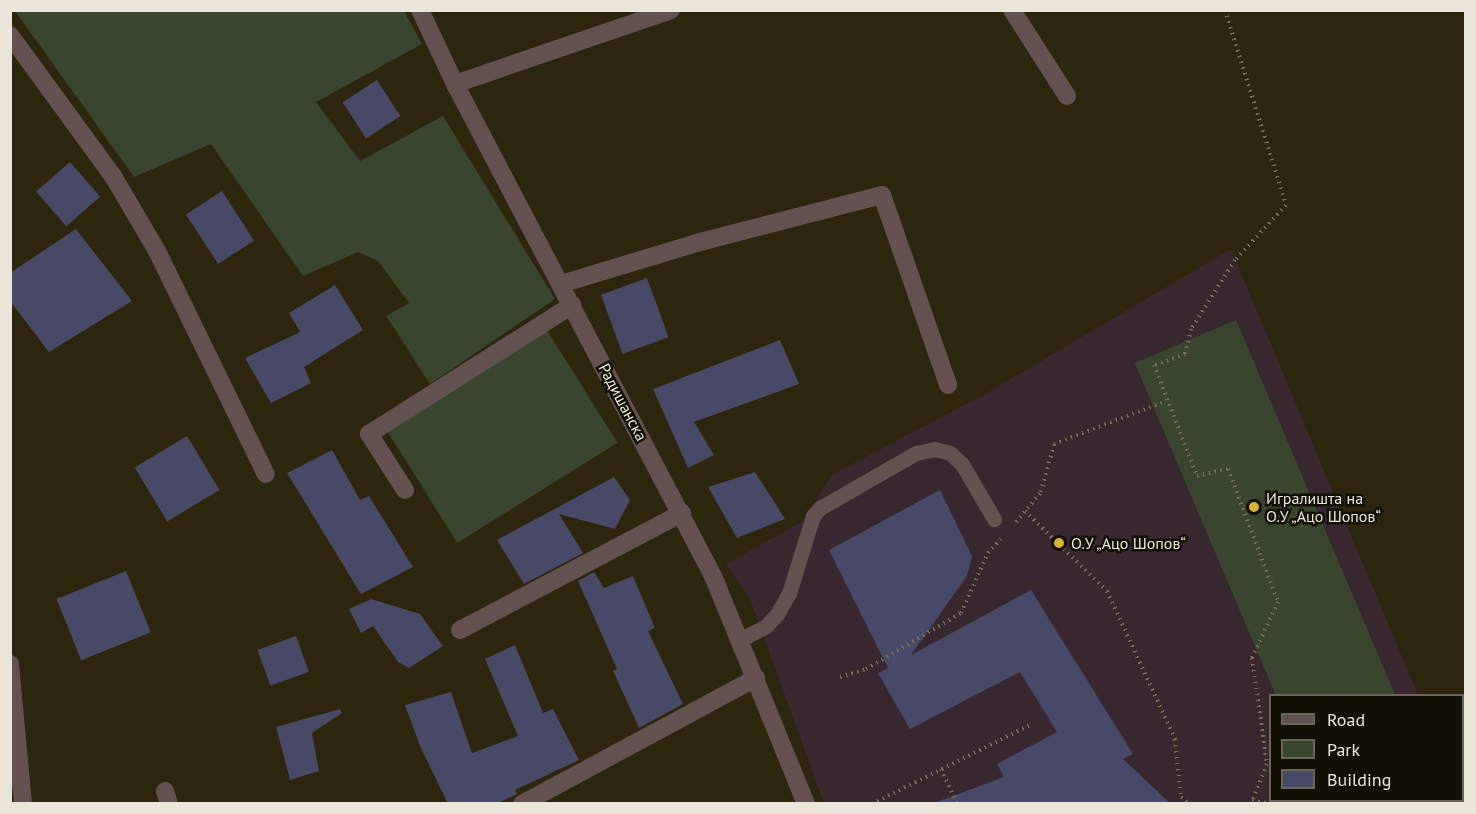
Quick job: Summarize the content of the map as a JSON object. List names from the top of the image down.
{
  "streets": {
    "street": ["Радишанска"]
  },
  "places": ["Игралишта на О.У „Ацо Шопов“", "О.У „Ацо Шопов“"],
  "legend": ["Road", "Park", "Building"]
}
